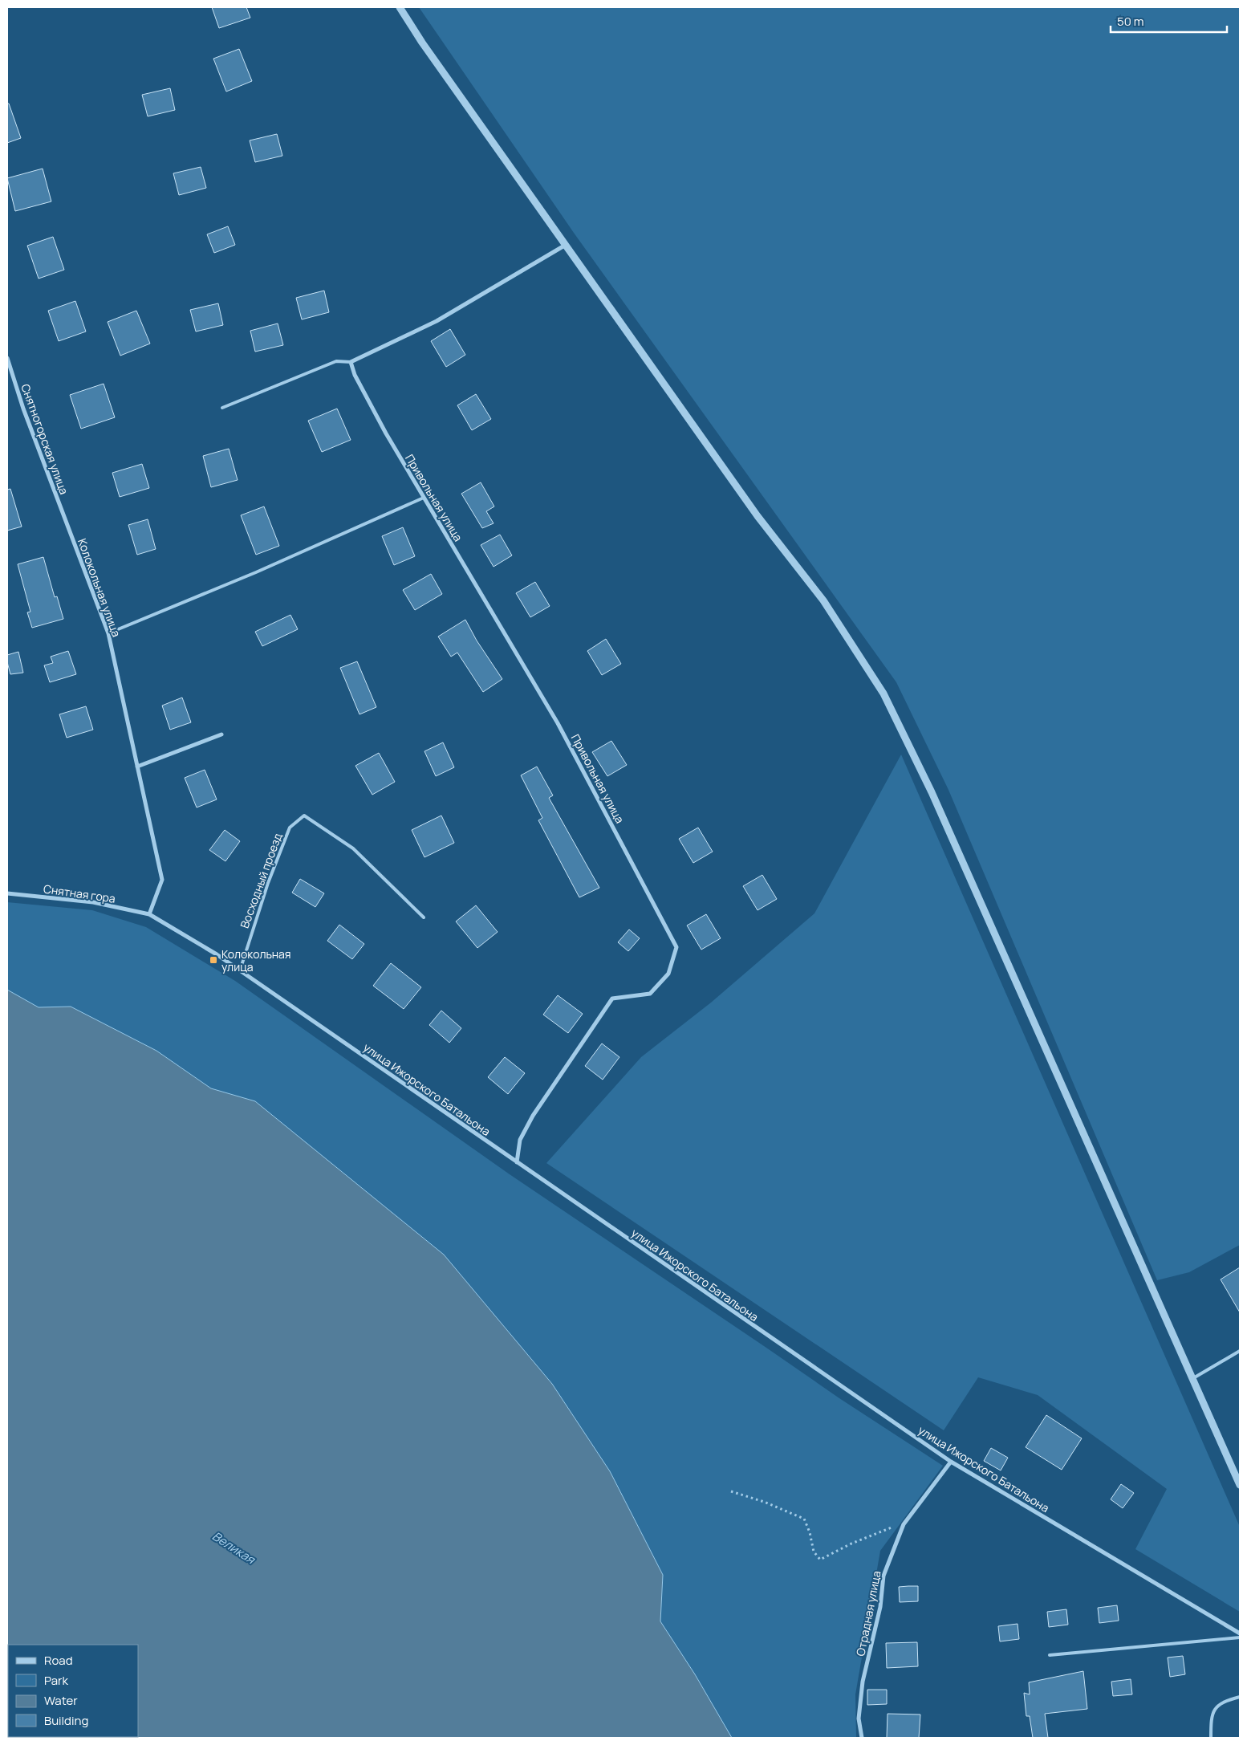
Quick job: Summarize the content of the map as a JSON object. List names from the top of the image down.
{
  "streets": {
    "street": [
      "Снятногорская улица",
      "Привольная улица",
      "Колокольная улица",
      "Снятная гора",
      "улица Ижорского Батальона",
      "Отрадная улица"
    ],
    "lane": ["Восходный проезд"]
  },
  "crossings": [
    ["Снятногорская улица", "Колокольная улица"],
    ["Привольная улица", "улица Ижорского Батальона"],
    ["Колокольная улица", "Снятная гора"],
    ["Колокольная улица", "улица Ижорского Батальона"],
    ["Восходный проезд", "улица Ижорского Батальона"],
    ["Снятная гора", "улица Ижорского Батальона"],
    ["улица Ижорского Батальона", "Отрадная улица"]
  ],
  "water": ["Великая"],
  "places": {
    "transit": ["Колокольная улица"]
  },
  "legend": [
    "Road",
    "Park",
    "Water",
    "Building"
  ],
  "scale_bar": "50 m"
}
